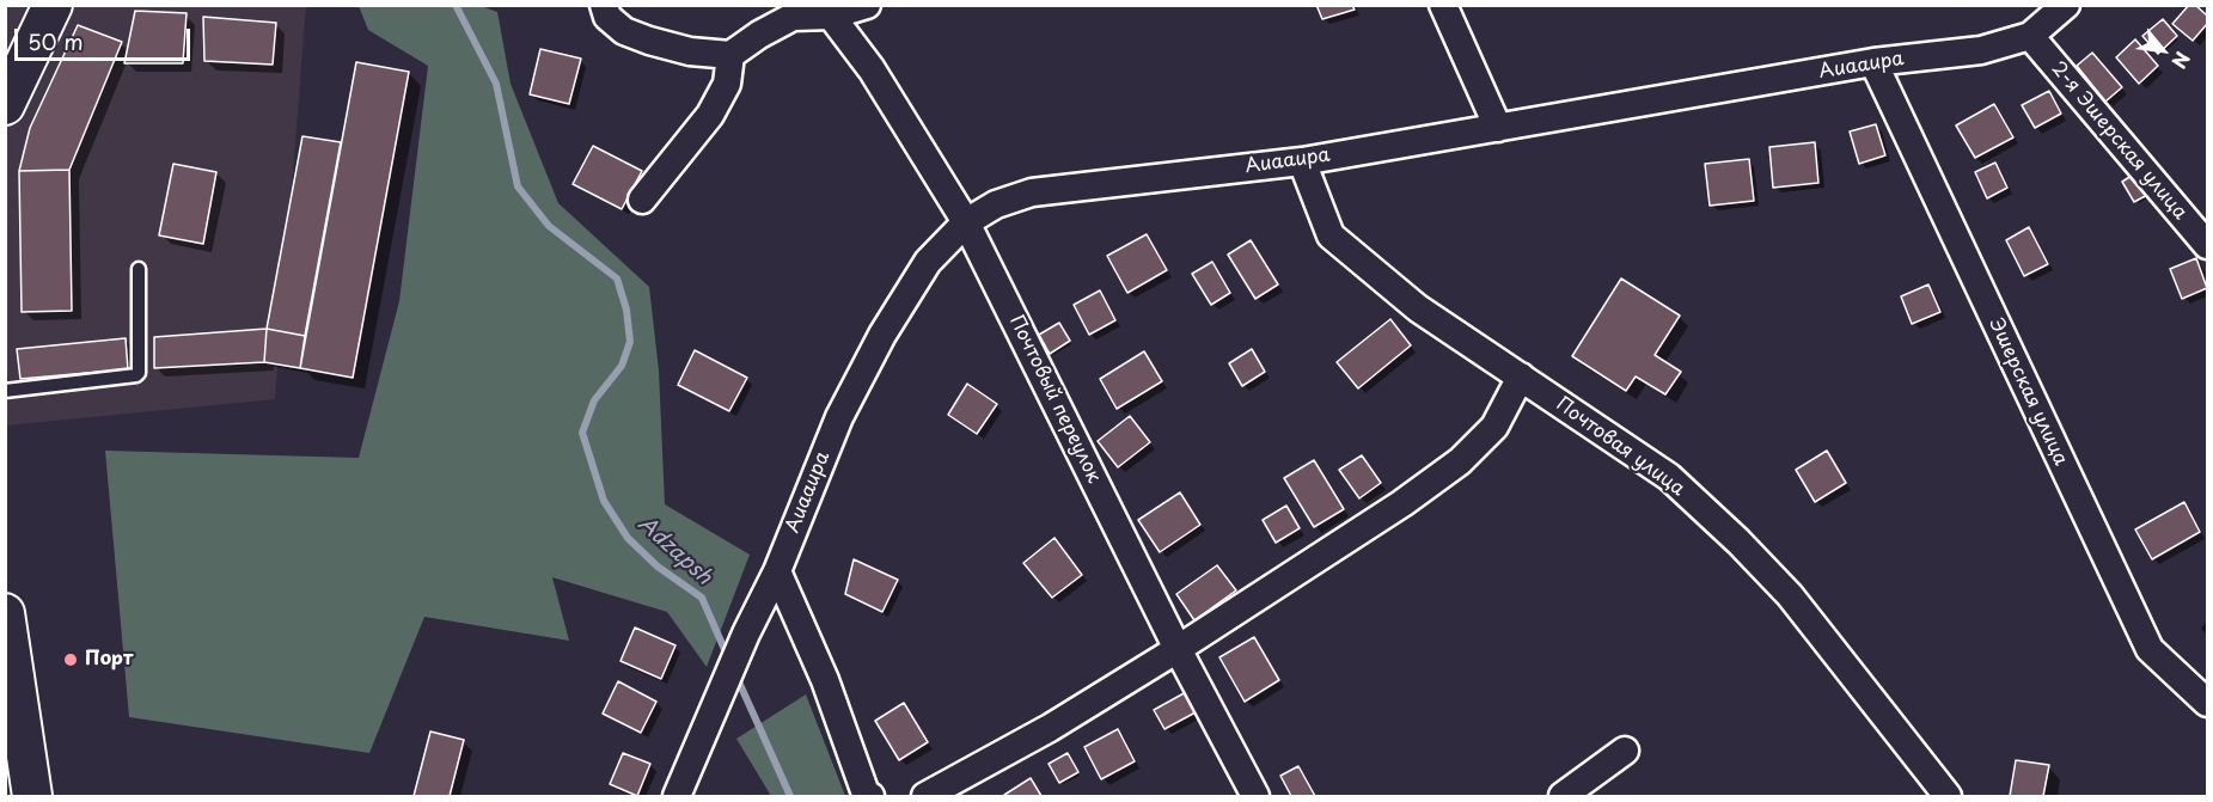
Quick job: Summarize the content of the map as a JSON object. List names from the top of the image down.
{
  "streets": {
    "street": [
      "Аиааира",
      "2-я Эшерская улица",
      "Эшерская улица",
      "Почтовый переулок",
      "Почтовая улица"
    ]
  },
  "crossings": [
    ["Аиааира", "2-я Эшерская улица"],
    ["Аиааира", "Эшерская улица"],
    ["Аиааира", "Почтовый переулок"],
    ["Аиааира", "Почтовая улица"]
  ],
  "water": ["Adzapsh"],
  "places": ["Порт"],
  "scale_bar": "50 m",
  "north": "bottom right"
}
